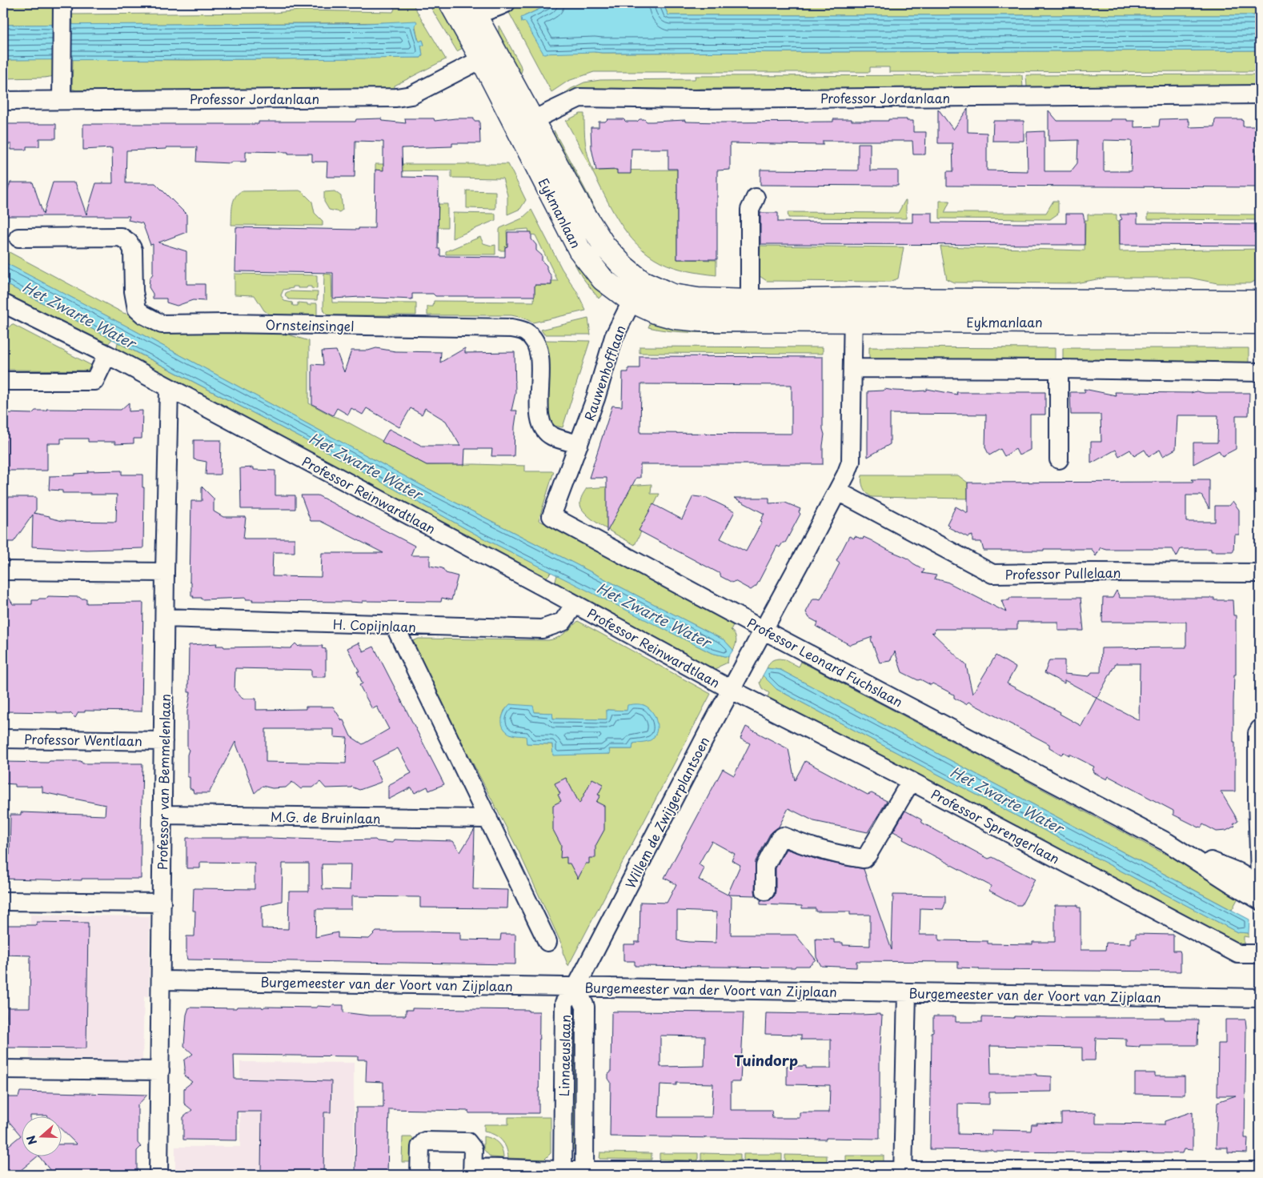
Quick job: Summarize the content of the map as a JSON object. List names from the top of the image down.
{
  "streets": {
    "main road": ["Eykmanlaan"],
    "street": [
      "Professor Jordanlaan",
      "Ornsteinsingel",
      "Rauwenhofflaan",
      "Professor Reinwardtlaan",
      "Professor Pullelaan",
      "H. Copijnlaan",
      "Professor Leonard Fuchslaan",
      "Professor Wentlaan",
      "Professor van Bemmelenlaan",
      "Willem de Zwijgerplantsoen",
      "M.G. de Bruinlaan",
      "Professor Sprengerlaan",
      "Burgemeester van der Voort van Zijplaan",
      "Linnaeuslaan"
    ]
  },
  "crossings": [
    ["Professor Jordanlaan", "Eykmanlaan"],
    ["Eykmanlaan", "Rauwenhofflaan"],
    ["Eykmanlaan", "Willem de Zwijgerplantsoen"],
    ["Ornsteinsingel", "Rauwenhofflaan"],
    ["Ornsteinsingel", "Professor Leonard Fuchslaan"],
    ["Rauwenhofflaan", "Professor Leonard Fuchslaan"],
    ["Professor Reinwardtlaan", "H. Copijnlaan"],
    ["Professor Reinwardtlaan", "Professor van Bemmelenlaan"],
    ["Professor Reinwardtlaan", "Willem de Zwijgerplantsoen"],
    ["Professor Reinwardtlaan", "Professor Sprengerlaan"],
    ["Professor Pullelaan", "Willem de Zwijgerplantsoen"],
    ["H. Copijnlaan", "Professor van Bemmelenlaan"],
    ["Professor Leonard Fuchslaan", "Willem de Zwijgerplantsoen"],
    ["Professor Wentlaan", "Professor van Bemmelenlaan"],
    ["Professor van Bemmelenlaan", "M.G. de Bruinlaan"],
    ["Professor van Bemmelenlaan", "Burgemeester van der Voort van Zijplaan"],
    ["Willem de Zwijgerplantsoen", "Professor Sprengerlaan"],
    ["Willem de Zwijgerplantsoen", "Burgemeester van der Voort van Zijplaan"],
    ["Willem de Zwijgerplantsoen", "Linnaeuslaan"],
    ["Burgemeester van der Voort van Zijplaan", "Linnaeuslaan"]
  ],
  "districts": ["Tuindorp"],
  "water": ["Het Zwarte Water"],
  "north": "left"
}
